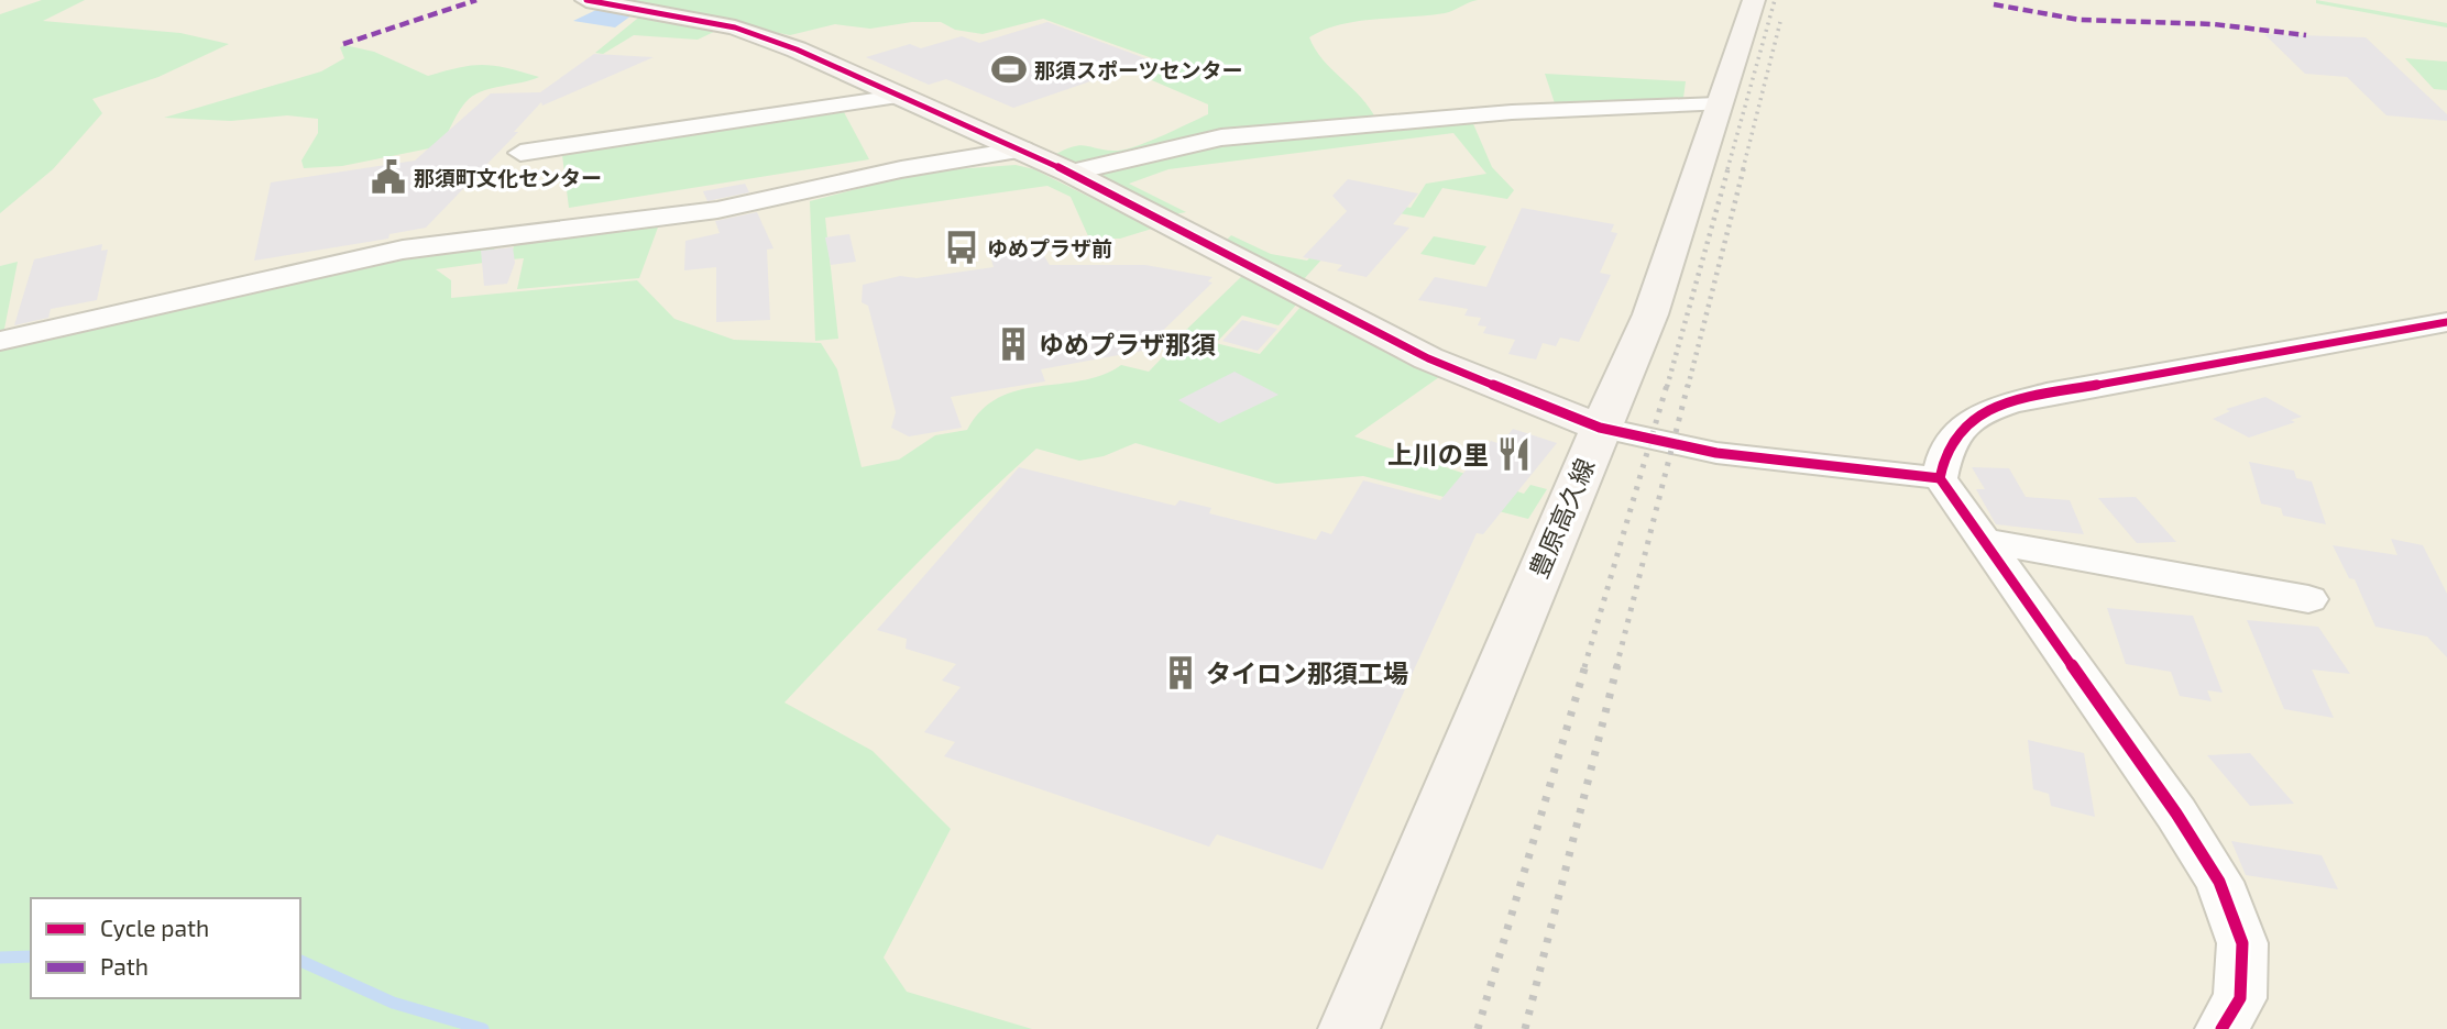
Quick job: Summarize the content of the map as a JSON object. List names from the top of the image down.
{
  "streets": {
    "main road": ["豊原高久線"]
  },
  "places": {
    "sports": ["那須スポーツセンター"],
    "public building": ["那須町文化センター"],
    "bus stop": ["ゆめプラザ前"],
    "building": ["ゆめプラザ那須", "タイロン那須工場"],
    "restaurant": ["上川の里"]
  },
  "legend": ["Cycle path", "Path"]
}
